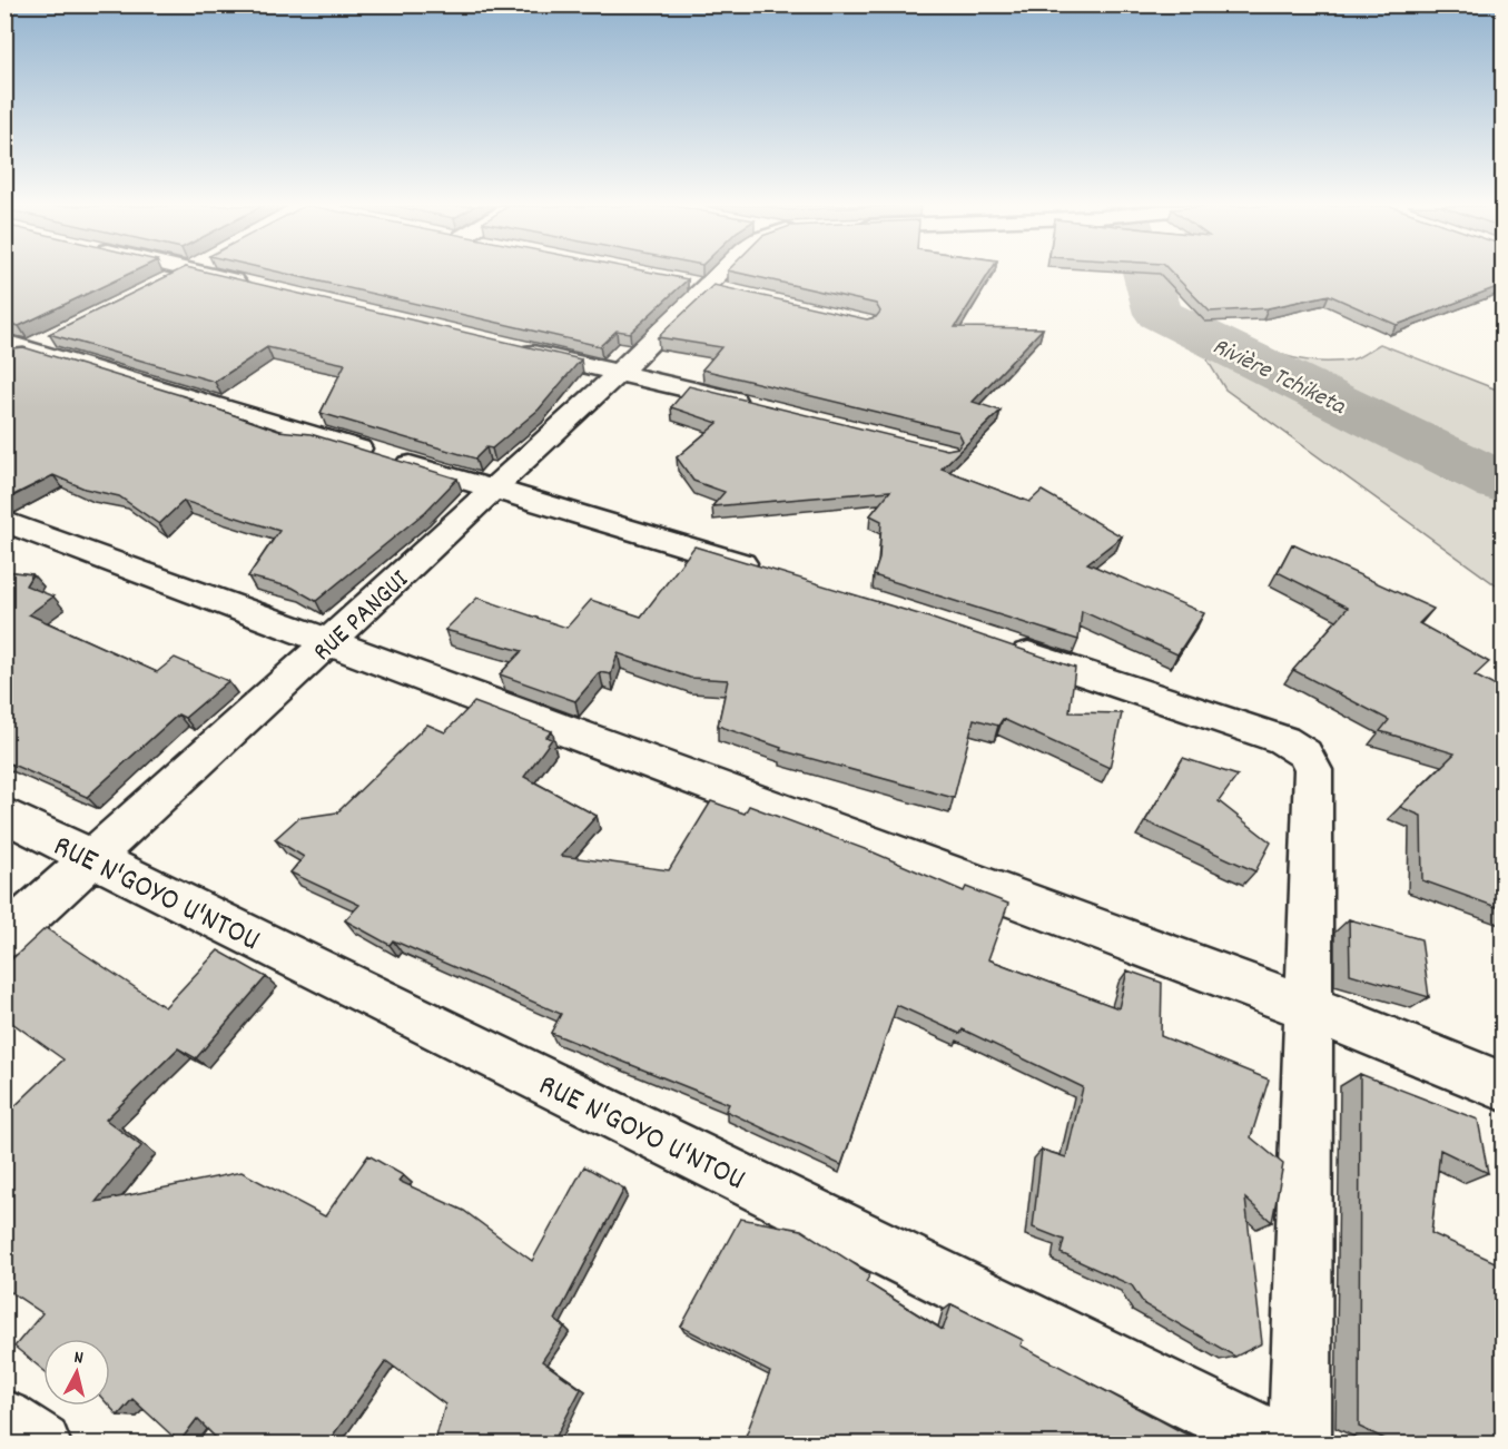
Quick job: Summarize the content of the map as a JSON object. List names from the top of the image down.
{
  "streets": {
    "street": ["RUE PANGUI", "RUE N'GOYO U'NTOU"]
  },
  "crossings": [
    ["RUE PANGUI", "RUE N'GOYO U'NTOU"]
  ],
  "water": ["Rivière Tchiketa"],
  "north": "top"
}
